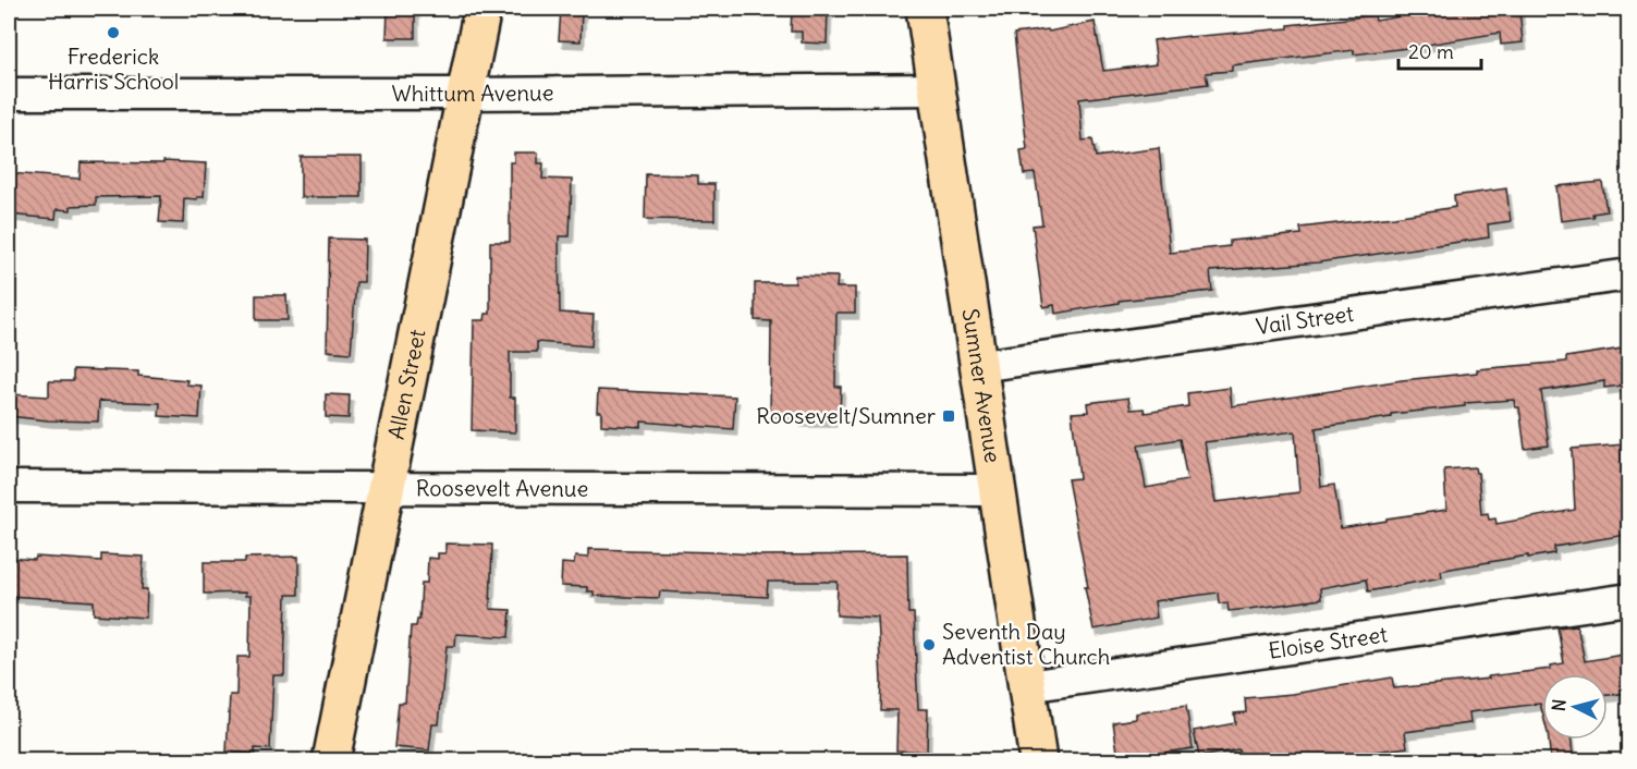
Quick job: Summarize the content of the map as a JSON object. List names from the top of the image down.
{
  "streets": {
    "main road": ["Allen Street", "Sumner Avenue"],
    "street": [
      "Whittum Avenue",
      "Vail Street",
      "Roosevelt Avenue",
      "Eloise Street"
    ]
  },
  "crossings": [
    ["Whittum Avenue", "Allen Street"],
    ["Whittum Avenue", "Sumner Avenue"],
    ["Vail Street", "Sumner Avenue"],
    ["Allen Street", "Roosevelt Avenue"],
    ["Sumner Avenue", "Roosevelt Avenue"],
    ["Sumner Avenue", "Eloise Street"]
  ],
  "places": {
    "other": ["Frederick Harris School", "Seventh Day Adventist Church"],
    "transit": ["Roosevelt/Sumner"]
  },
  "scale_bar": "20 m",
  "north": "left"
}
